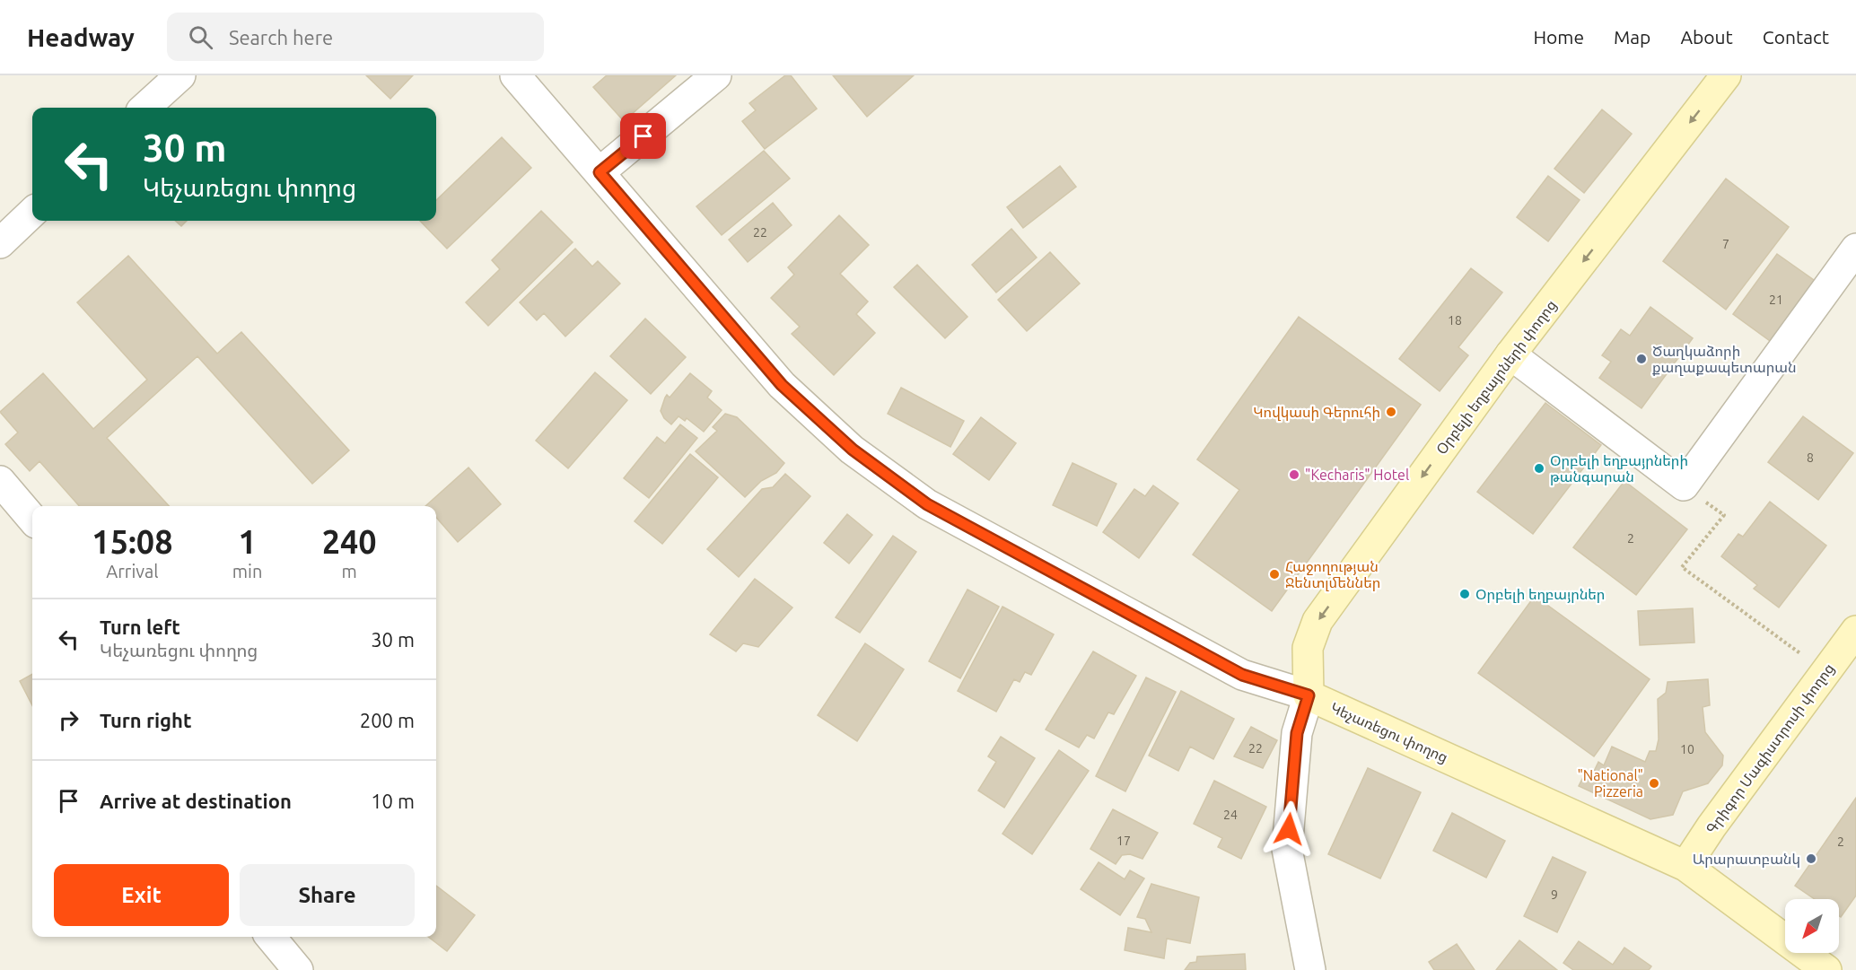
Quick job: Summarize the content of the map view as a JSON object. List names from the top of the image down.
{
  "streets": {
    "main road": ["Օրբելի եղբայրների փողոց", "Կեչառեցու փողոց", "Գրիգոր Մագիստրոսի փողոց"]
  },
  "crossings": [
    ["Օրբելի եղբայրների փողոց", "Կեչառեցու փողոց"],
    ["Կեչառեցու փողոց", "Գրիգոր Մագիստրոսի փողոց"]
  ],
  "one_way": ["Օրբելի եղբայրների փողոց"],
  "places": [
    "Ծաղկաձորի քաղաքապետարան",
    "Կովկասի Գերուհի",
    "Օրբելի եղբայրների թանգարան",
    "\"Kecharis\" Hotel",
    "Հաջողության Ջենտլմեններ",
    "Օրբելի եղբայրներ",
    "\"National\" Pizzeria",
    "Արարատբանկ"
  ],
  "house_numbers": [
    "22",
    "7",
    "21",
    "18",
    "8",
    "2",
    "22",
    "10",
    "24",
    "17",
    "2",
    "9"
  ],
  "north": "bottom left",
  "page": {
    "header": "Headway",
    "search": "Search here",
    "nav": [
      "Home",
      "Map",
      "About",
      "Contact"
    ],
    "turn": ["30 m", "Կեչառեցու փողոց"],
    "eta": [
      "15:08",
      "Arrival",
      "1",
      "min",
      "240",
      "m"
    ],
    "list": [
      {
        "name": "Turn left",
        "note": "Կեչառեցու փողոց",
        "value": "30 m"
      },
      {
        "name": "Turn right",
        "value": "200 m"
      },
      {
        "name": "Arrive at destination",
        "value": "10 m"
      }
    ],
    "buttons": ["Exit", "Share"]
  }
}
